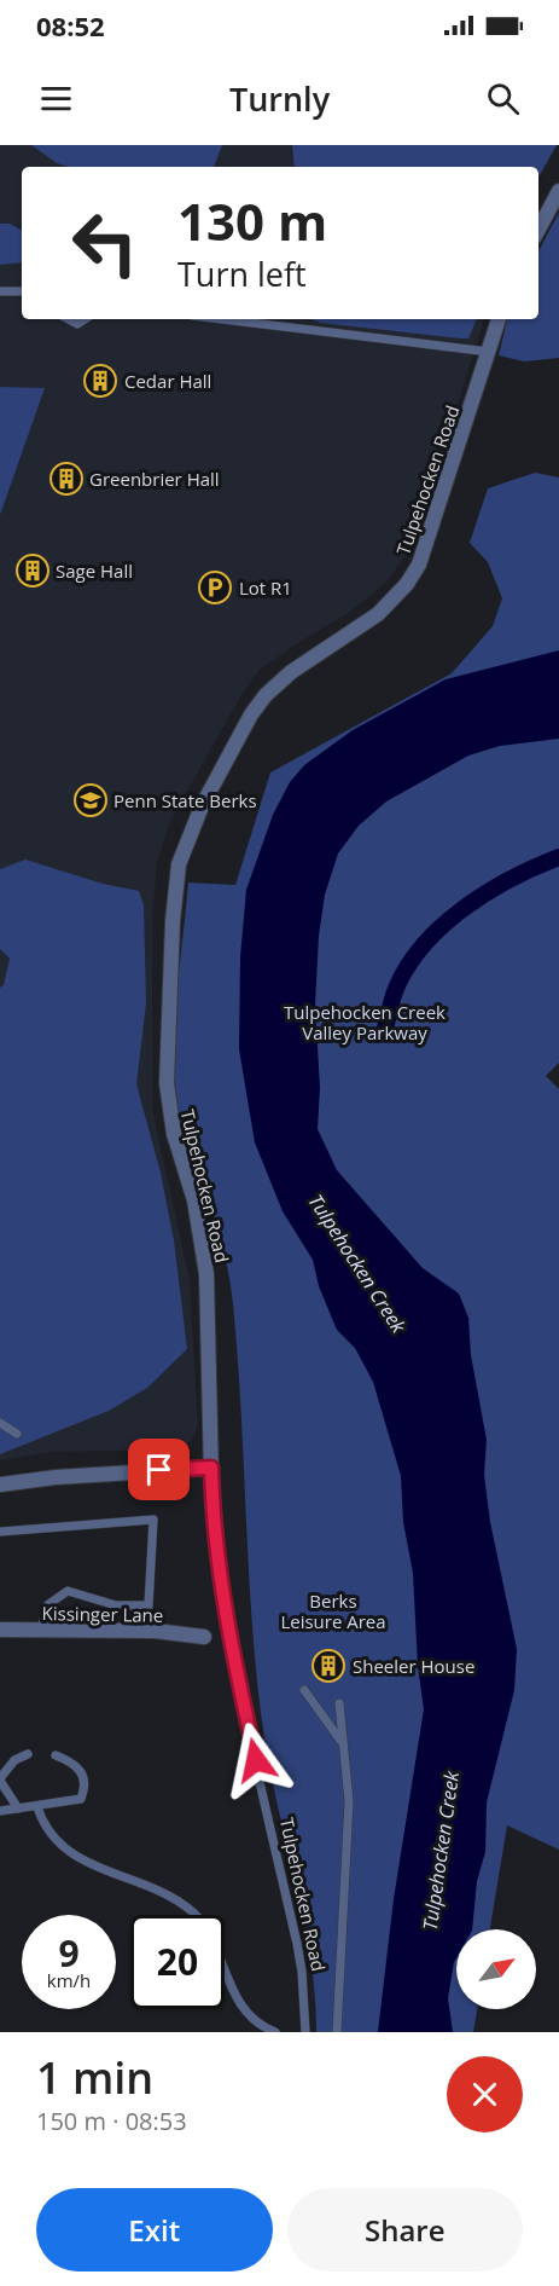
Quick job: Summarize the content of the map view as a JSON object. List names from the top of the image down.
{
  "streets": {
    "street": ["Tulpehocken Road", "Kissinger Lane"]
  },
  "water": ["Tulpehocken Creek"],
  "parks": ["Tulpehocken Creek Valley Parkway", "Berks Leisure Area"],
  "places": {
    "building": [
      "Cedar Hall",
      "Greenbrier Hall",
      "Sage Hall",
      "Sheeler House"
    ],
    "parking": ["Lot R1"],
    "school or university": ["Penn State Berks"]
  },
  "north": "top right",
  "page": {
    "status": "08:52",
    "header": "Turnly",
    "turn": ["130 m", "Turn left"],
    "speed": "9 km/h",
    "limit": "20",
    "heading": ["1 min", "150 m · 08:53"],
    "buttons": ["Exit", "Share"]
  }
}
